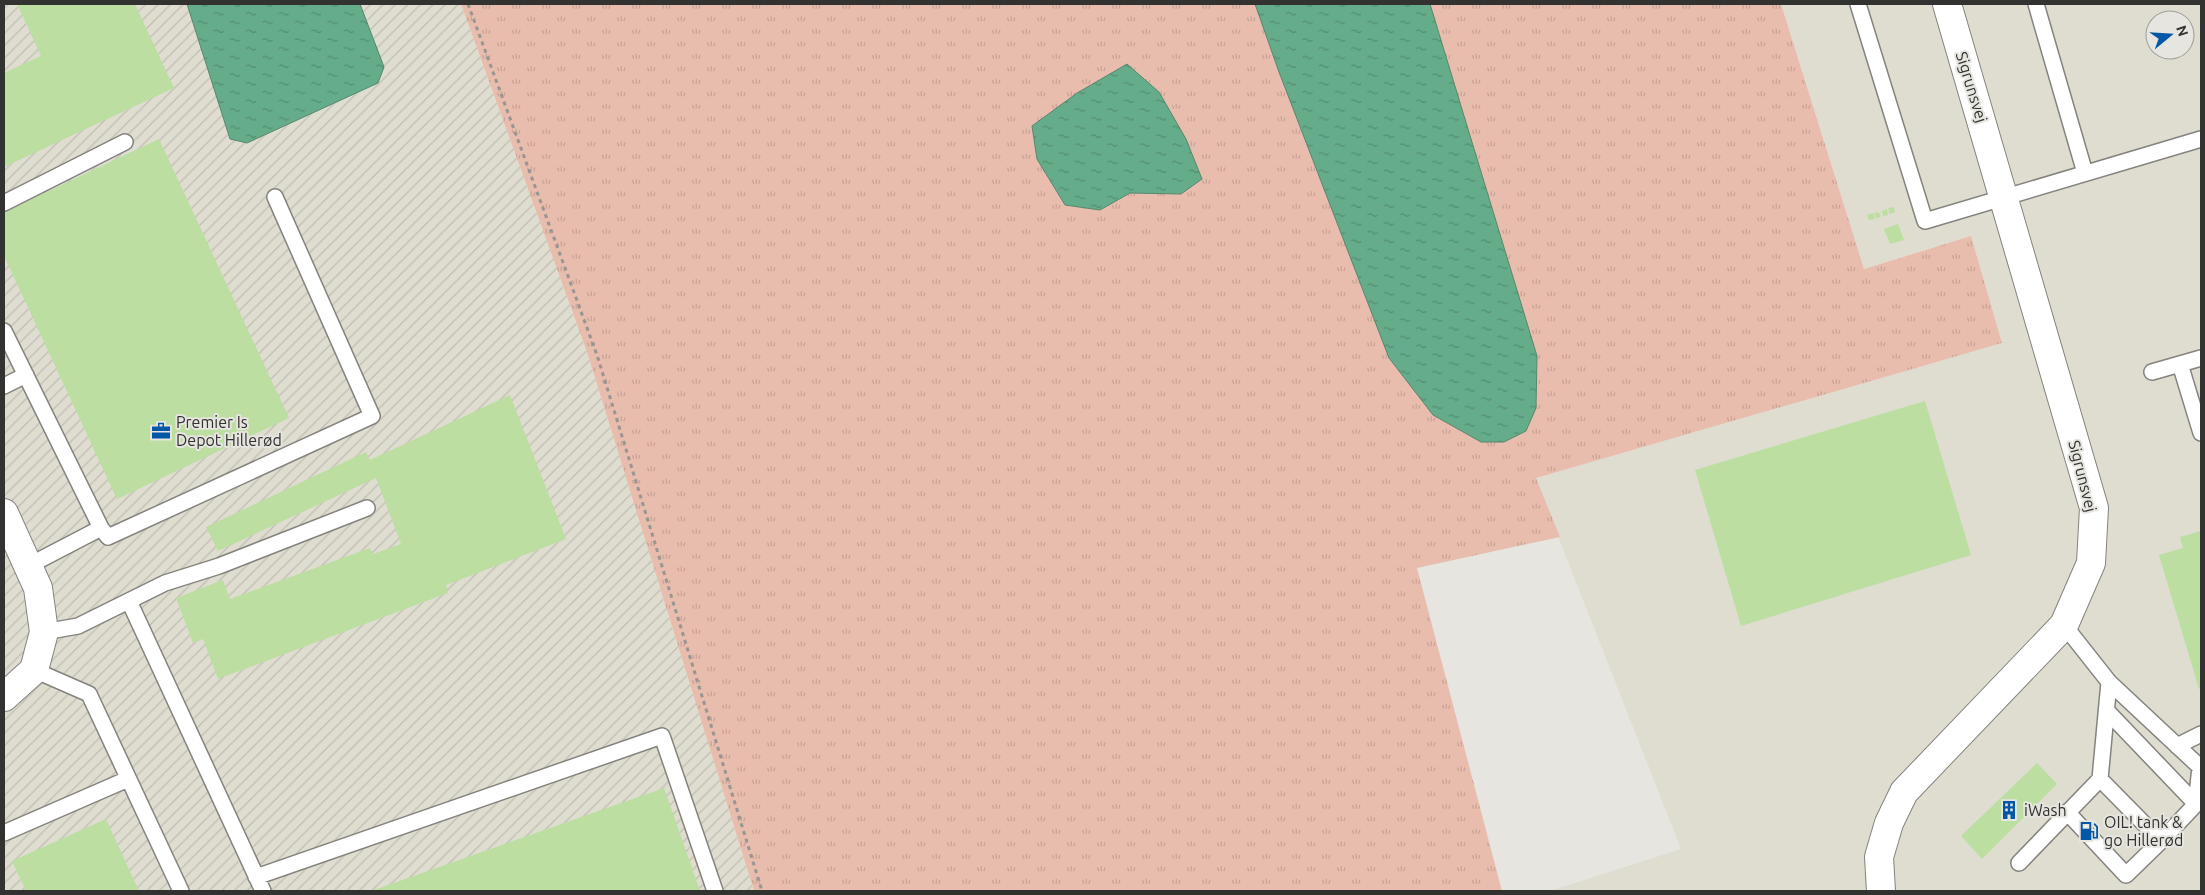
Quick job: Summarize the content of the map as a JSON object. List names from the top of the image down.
{
  "streets": {
    "street": ["Sigrunsvej"]
  },
  "places": {
    "office": ["Premier Is Depot Hillerød"],
    "building": ["iWash"],
    "fuel station": ["OIL! tank & go Hillerød"]
  },
  "north": "right"
}
